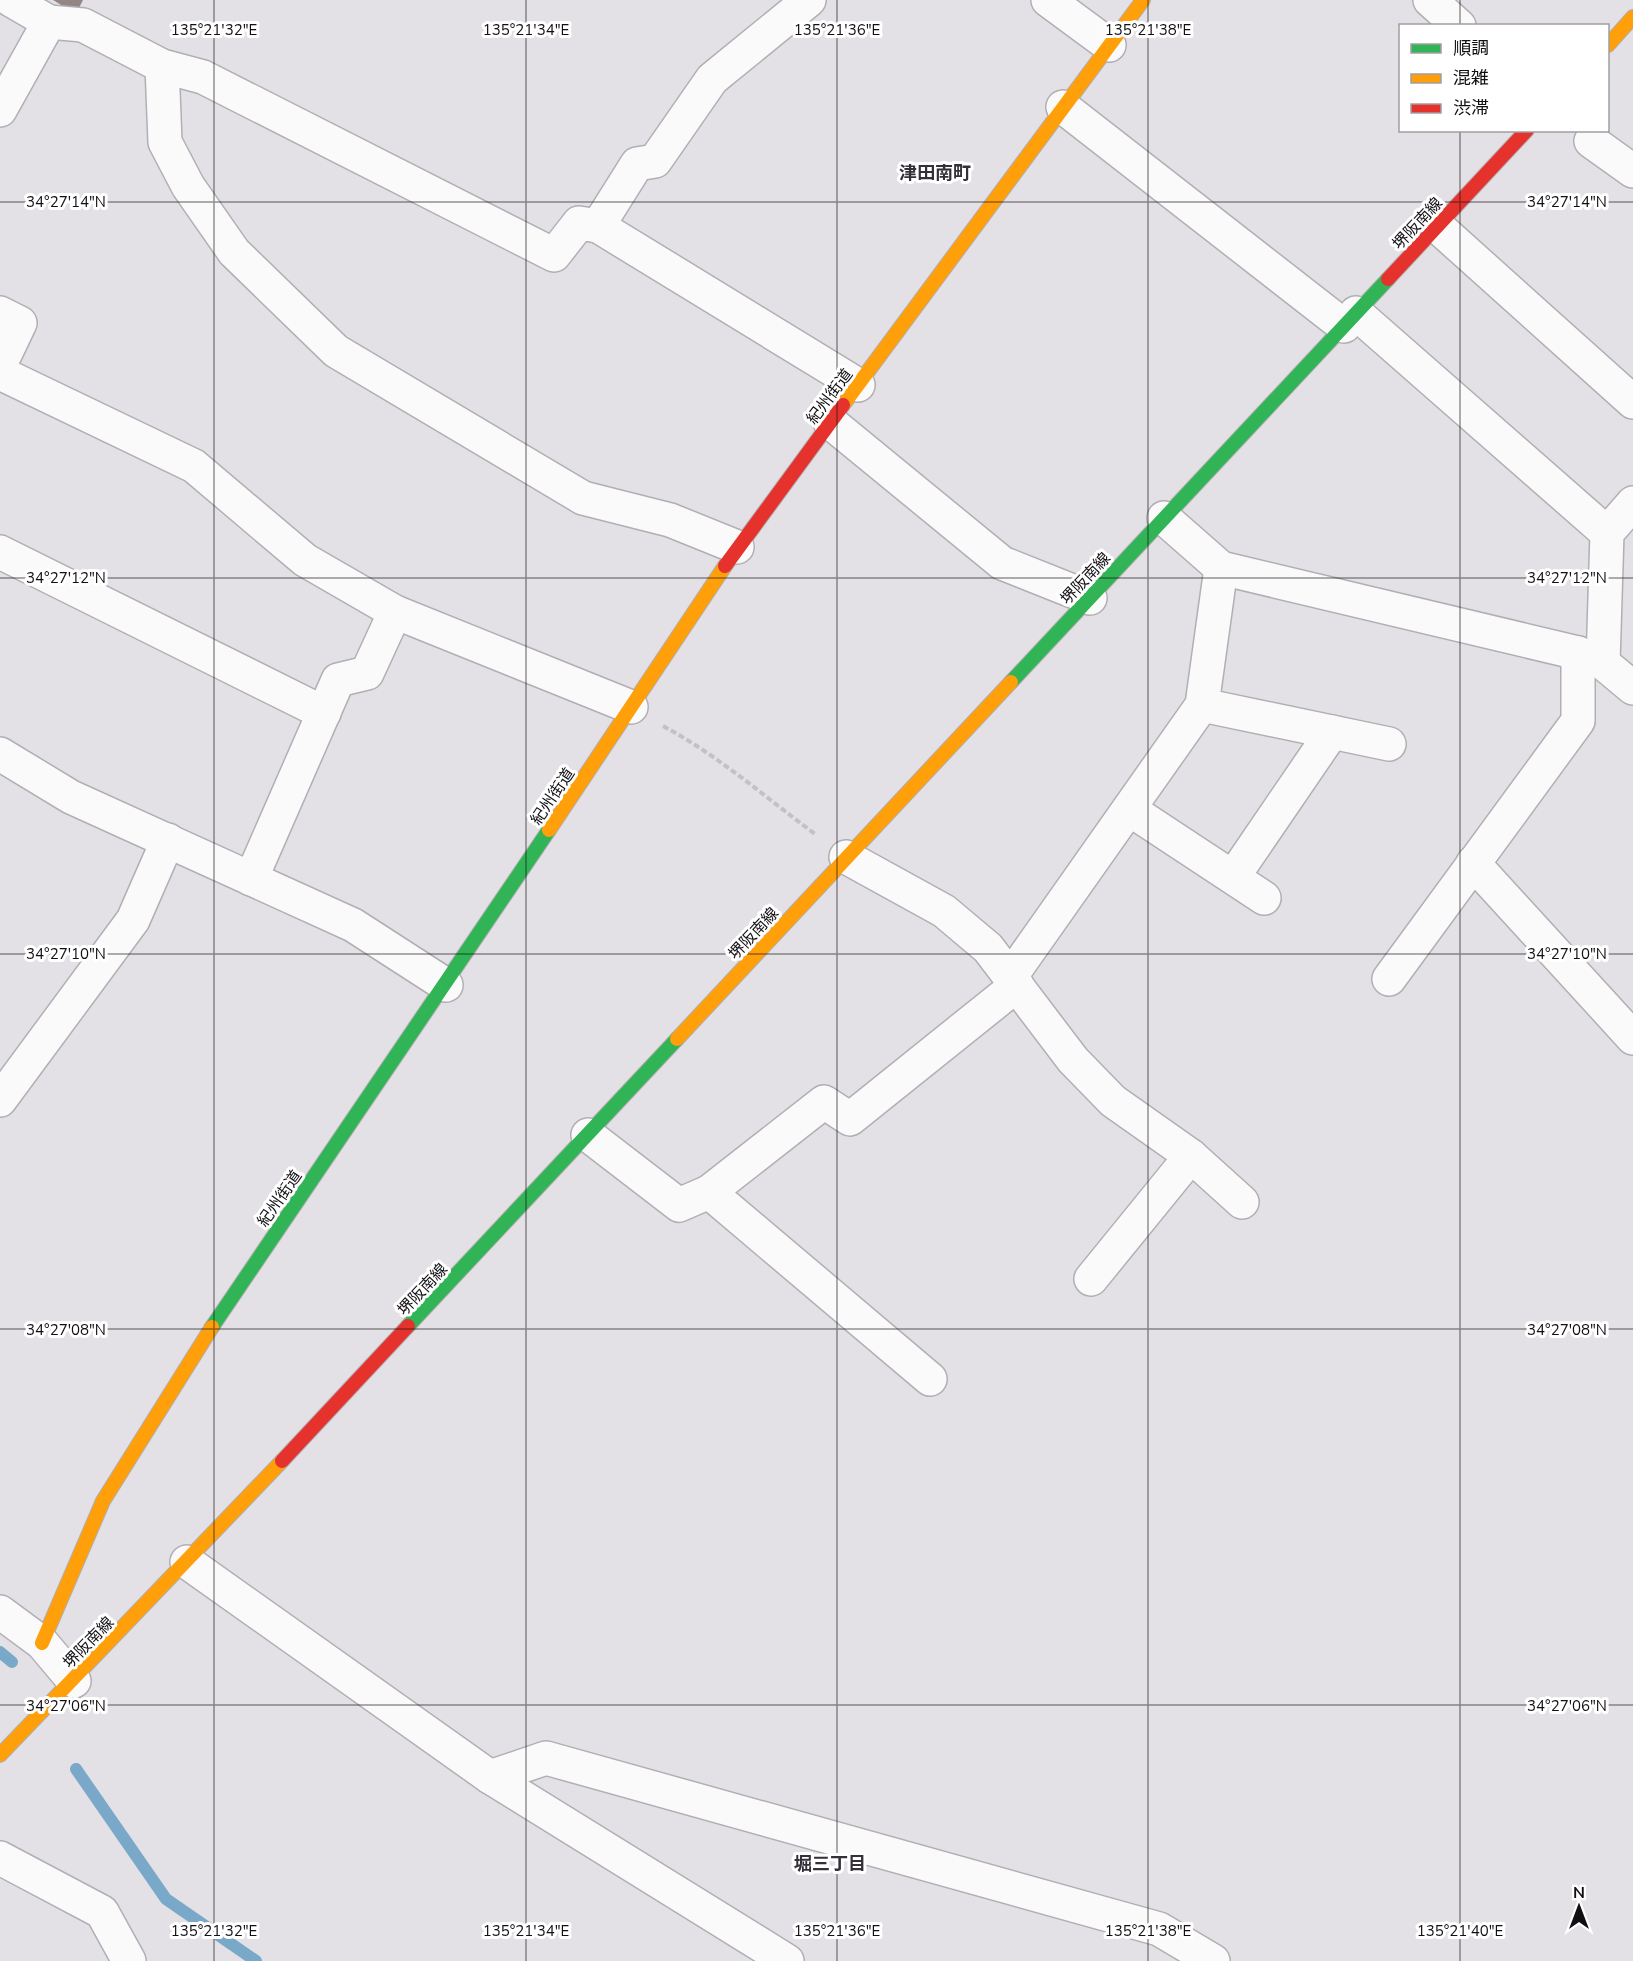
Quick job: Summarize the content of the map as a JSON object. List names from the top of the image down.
{
  "streets": {
    "main road": ["堺阪南線", "紀州街道"]
  },
  "districts": ["津田南町", "堀三丁目"],
  "legend": ["順調", "混雑", "渋滞"],
  "north": "top",
  "coordinates": [
    "135°21'32\"E",
    "135°21'34\"E",
    "135°21'36\"E",
    "135°21'38\"E",
    "34°27'14\"N",
    "34°27'12\"N",
    "34°27'10\"N",
    "34°27'08\"N",
    "34°27'06\"N",
    "135°21'40\"E"
  ]
}
